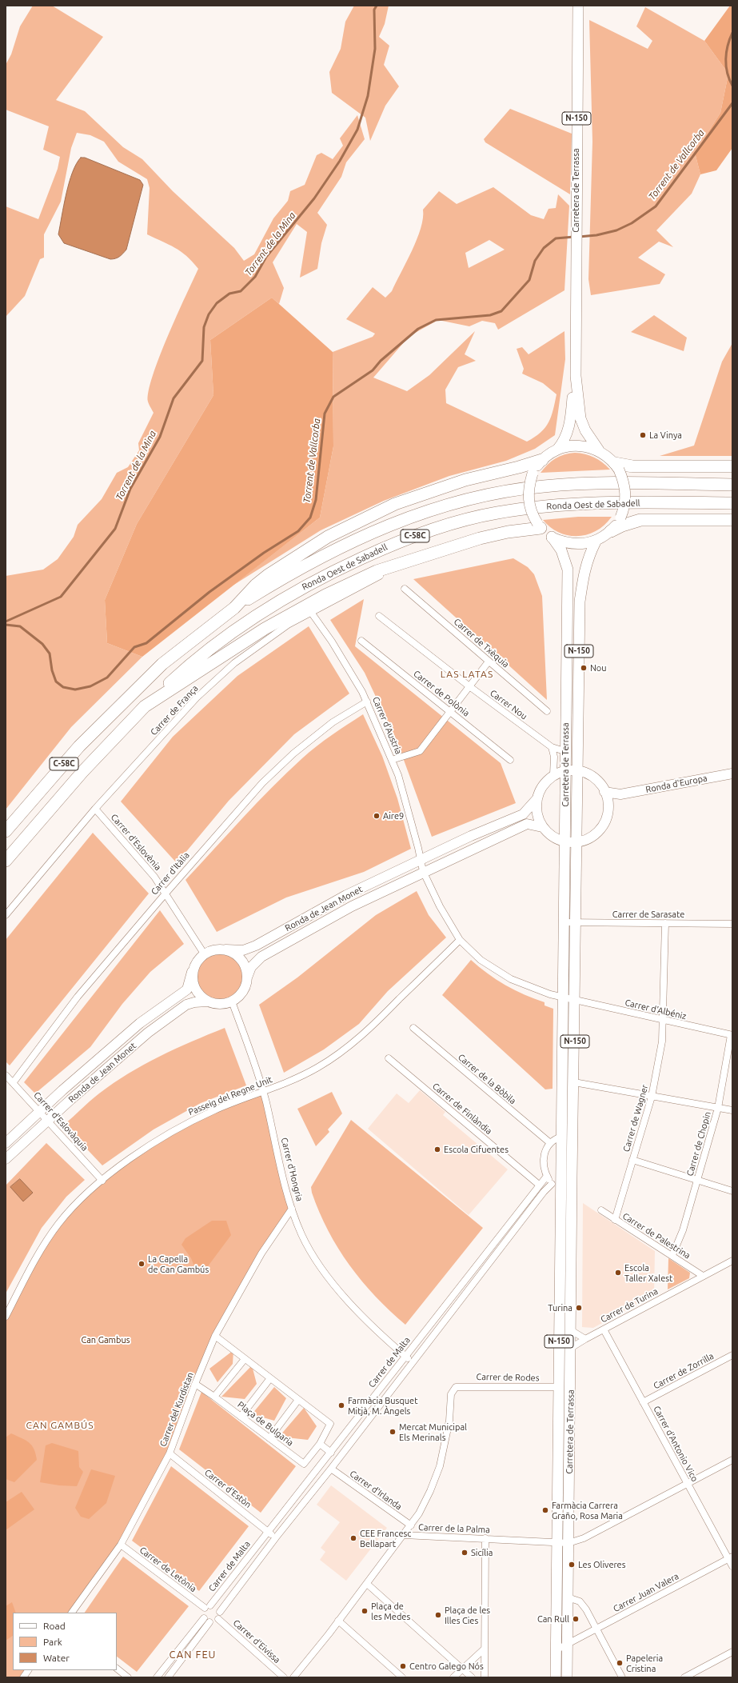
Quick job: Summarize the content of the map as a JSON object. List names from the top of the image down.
{
  "streets": {
    "highway": ["Ronda Oest de Sabadell", "C-58C"],
    "main road": ["N-150", "Carretera de Terrassa"],
    "street": [
      "Carrer de Txèquia",
      "Carrer de Polònia",
      "Carrer Nou",
      "Carrer de França",
      "Carrer d'Austria",
      "Ronda d'Europa",
      "Carrer d'Eslovènia",
      "Carrer d'Itàlia",
      "Ronda de Jean Monet",
      "Carrer de Sarasate",
      "Carrer d'Albéniz",
      "Carrer de la Bòbila",
      "Passeig del Regne Unit",
      "Carrer de Finlàndia",
      "Carrer de Wagner",
      "Carrer d'Eslovàquia",
      "Carrer de Chopin",
      "Carrer d'Hongria",
      "Carrer de Palestrina",
      "Carrer de Turina",
      "Carrer de Malta",
      "Carrer de Zorrilla",
      "Carrer de Rodes",
      "Carrer del Kurdistan",
      "Plaça de Bulgaria",
      "Carrer d'Antonio Vico",
      "Carrer d'Estòn",
      "Carrer d'Irlanda",
      "Carrer de la Palma",
      "Carrer de Letònia",
      "Carrer Juan Valera",
      "Carrer d'Eivissa"
    ]
  },
  "crossings": [
    ["N-150", "Carretera de Terrassa"],
    ["Carretera de Terrassa", "Carrer Nou"],
    ["Carretera de Terrassa", "Carrer de Sarasate"],
    ["Carretera de Terrassa", "Carrer d'Albéniz"],
    ["Carretera de Terrassa", "Carrer de Turina"],
    ["Carretera de Terrassa", "Carrer de Malta"],
    ["Carretera de Terrassa", "Carrer de Rodes"],
    ["Carretera de Terrassa", "Carrer de la Palma"],
    ["Carretera de Terrassa", "Carrer Juan Valera"],
    ["Ronda Oest de Sabadell", "C-58C"],
    ["Carrer de França", "Carrer d'Austria"],
    ["Carrer de França", "Carrer d'Eslovènia"],
    ["Carrer d'Austria", "Carrer d'Itàlia"],
    ["Carrer d'Austria", "Ronda de Jean Monet"],
    ["Carrer d'Eslovènia", "Carrer d'Itàlia"],
    ["Carrer d'Eslovènia", "Ronda de Jean Monet"],
    ["Carrer d'Eslovènia", "Carrer d'Hongria"],
    ["Carrer d'Itàlia", "Carrer d'Eslovàquia"],
    ["Ronda de Jean Monet", "Carrer d'Eslovàquia"],
    ["Ronda de Jean Monet", "Carrer d'Hongria"],
    ["Carrer de Sarasate", "Carrer de Wagner"],
    ["Carrer d'Albéniz", "Carrer de Wagner"],
    ["Carrer d'Albéniz", "Carrer de Chopin"],
    ["Passeig del Regne Unit", "Carrer d'Eslovàquia"],
    ["Passeig del Regne Unit", "Carrer d'Hongria"],
    ["Carrer de Finlàndia", "Carrer de Malta"],
    ["Carrer de Wagner", "Carrer de Palestrina"],
    ["Carrer de Chopin", "Carrer de Palestrina"],
    ["Carrer d'Hongria", "Carrer de Malta"],
    ["Carrer d'Hongria", "Carrer del Kurdistan"],
    ["Carrer de Palestrina", "Carrer de Turina"],
    ["Carrer de Turina", "Carrer d'Antonio Vico"],
    ["Carrer de Malta", "Carrer d'Estòn"],
    ["Carrer de Malta", "Carrer d'Irlanda"],
    ["Carrer de Malta", "Carrer de Letònia"],
    ["Carrer de Malta", "Carrer d'Eivissa"],
    ["Carrer de Zorrilla", "Carrer d'Antonio Vico"],
    ["Carrer de Rodes", "Carrer d'Irlanda"],
    ["Carrer del Kurdistan", "Plaça de Bulgaria"],
    ["Carrer del Kurdistan", "Carrer d'Estòn"],
    ["Carrer del Kurdistan", "Carrer de Letònia"],
    ["Carrer d'Antonio Vico", "Carrer de la Palma"],
    ["Carrer d'Antonio Vico", "Carrer Juan Valera"],
    ["Carrer de Letònia", "Carrer d'Eivissa"]
  ],
  "districts": ["LAS LATAS", "CAN GAMBÚS", "CAN FEU"],
  "water": ["Torrent de Vallcorba", "Torrent de la Mina"],
  "parks": ["Can Gambus"],
  "places": [
    "La Vinya",
    "Nou",
    "Aire9",
    "Escola Cifuentes",
    "La Capella de Can Gambús",
    "Escola Taller Xalest",
    "Turina",
    "Farmàcia Busquet Mitjà, M. Àngels",
    "Mercat Municipal Els Merinals",
    "Farmàcia Carrera Graño, Rosa Maria",
    "CEE Francesc Bellapart",
    "Sicília",
    "Les Oliveres",
    "Plaça de les Medes",
    "Plaça de les Illes Cies",
    "Can Rull",
    "Papeleria Cristina",
    "Centro Galego Nós"
  ],
  "legend": ["Road", "Park", "Water"]
}
